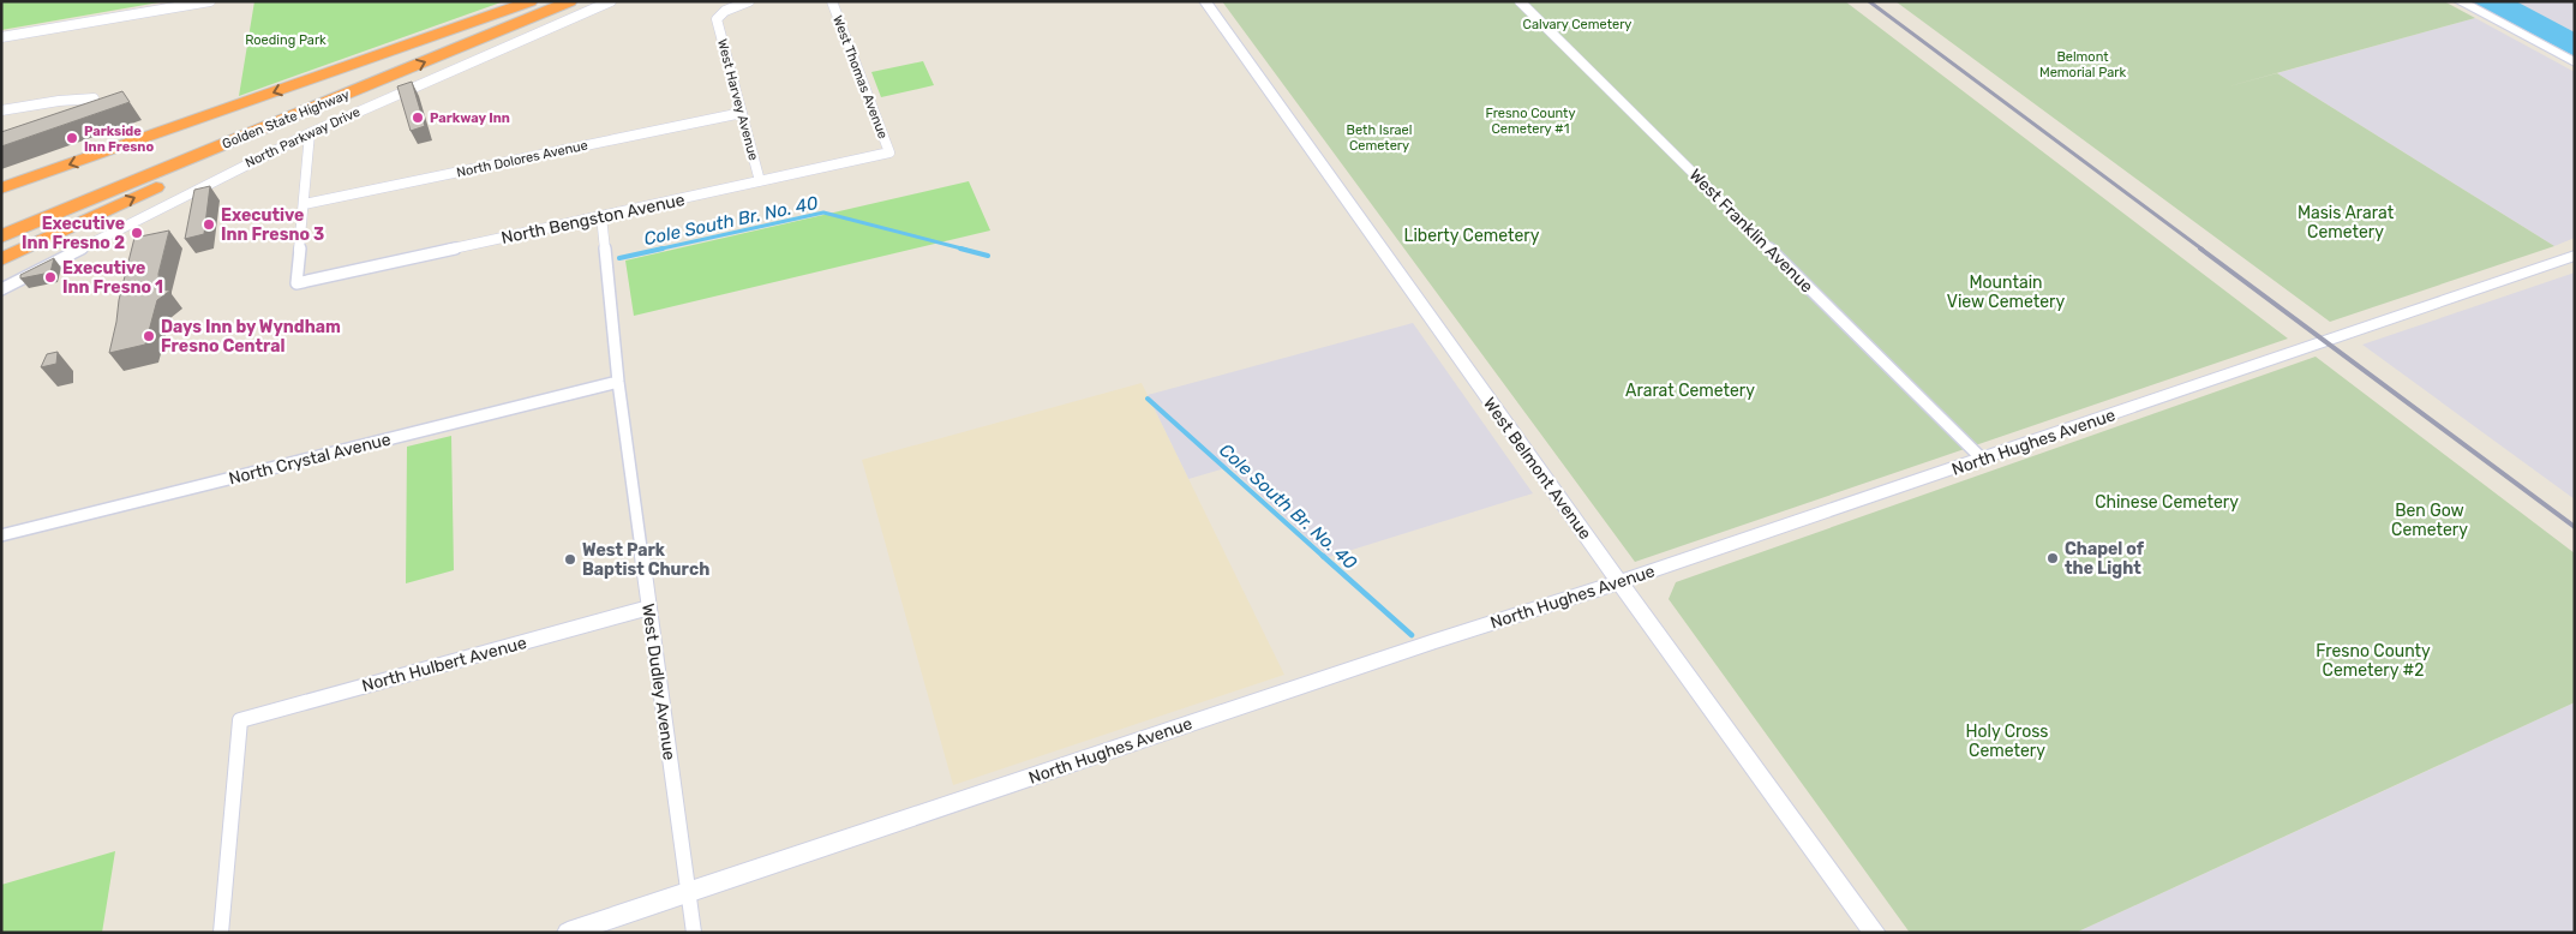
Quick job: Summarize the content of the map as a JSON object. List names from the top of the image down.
{
  "streets": {
    "highway": ["Golden State Highway"],
    "street": [
      "West Thomas Avenue",
      "West Harvey Avenue",
      "North Parkway Drive",
      "North Dolores Avenue",
      "North Bengston Avenue",
      "West Franklin Avenue",
      "North Hughes Avenue",
      "North Crystal Avenue",
      "West Belmont Avenue",
      "North Hulbert Avenue",
      "West Dudley Avenue"
    ]
  },
  "crossings": [
    ["West Thomas Avenue", "North Bengston Avenue"],
    ["West Harvey Avenue", "North Dolores Avenue"],
    ["West Harvey Avenue", "North Bengston Avenue"],
    ["North Dolores Avenue", "North Bengston Avenue"],
    ["North Bengston Avenue", "West Dudley Avenue"],
    ["West Franklin Avenue", "North Hughes Avenue"],
    ["North Hughes Avenue", "West Belmont Avenue"],
    ["North Hughes Avenue", "West Dudley Avenue"],
    ["North Crystal Avenue", "West Dudley Avenue"],
    ["North Hulbert Avenue", "West Dudley Avenue"]
  ],
  "water": ["Cole South Br. No. 40"],
  "parks": [
    "Calvary Cemetery",
    "Roeding Park",
    "Belmont Memorial Park",
    "Fresno County Cemetery #1",
    "Beth Israel Cemetery",
    "Masis Ararat Cemetery",
    "Liberty Cemetery",
    "Mountain View Cemetery",
    "Ararat Cemetery",
    "Chinese Cemetery",
    "Ben Gow Cemetery",
    "Fresno County Cemetery #2",
    "Holy Cross Cemetery"
  ],
  "places": [
    "Parkway Inn",
    "Parkside Inn Fresno",
    "Executive Inn Fresno 3",
    "Executive Inn Fresno 2",
    "Executive Inn Fresno 1",
    "Days Inn by Wyndham Fresno Central",
    "Chapel of the Light",
    "West Park Baptist Church"
  ]
}
